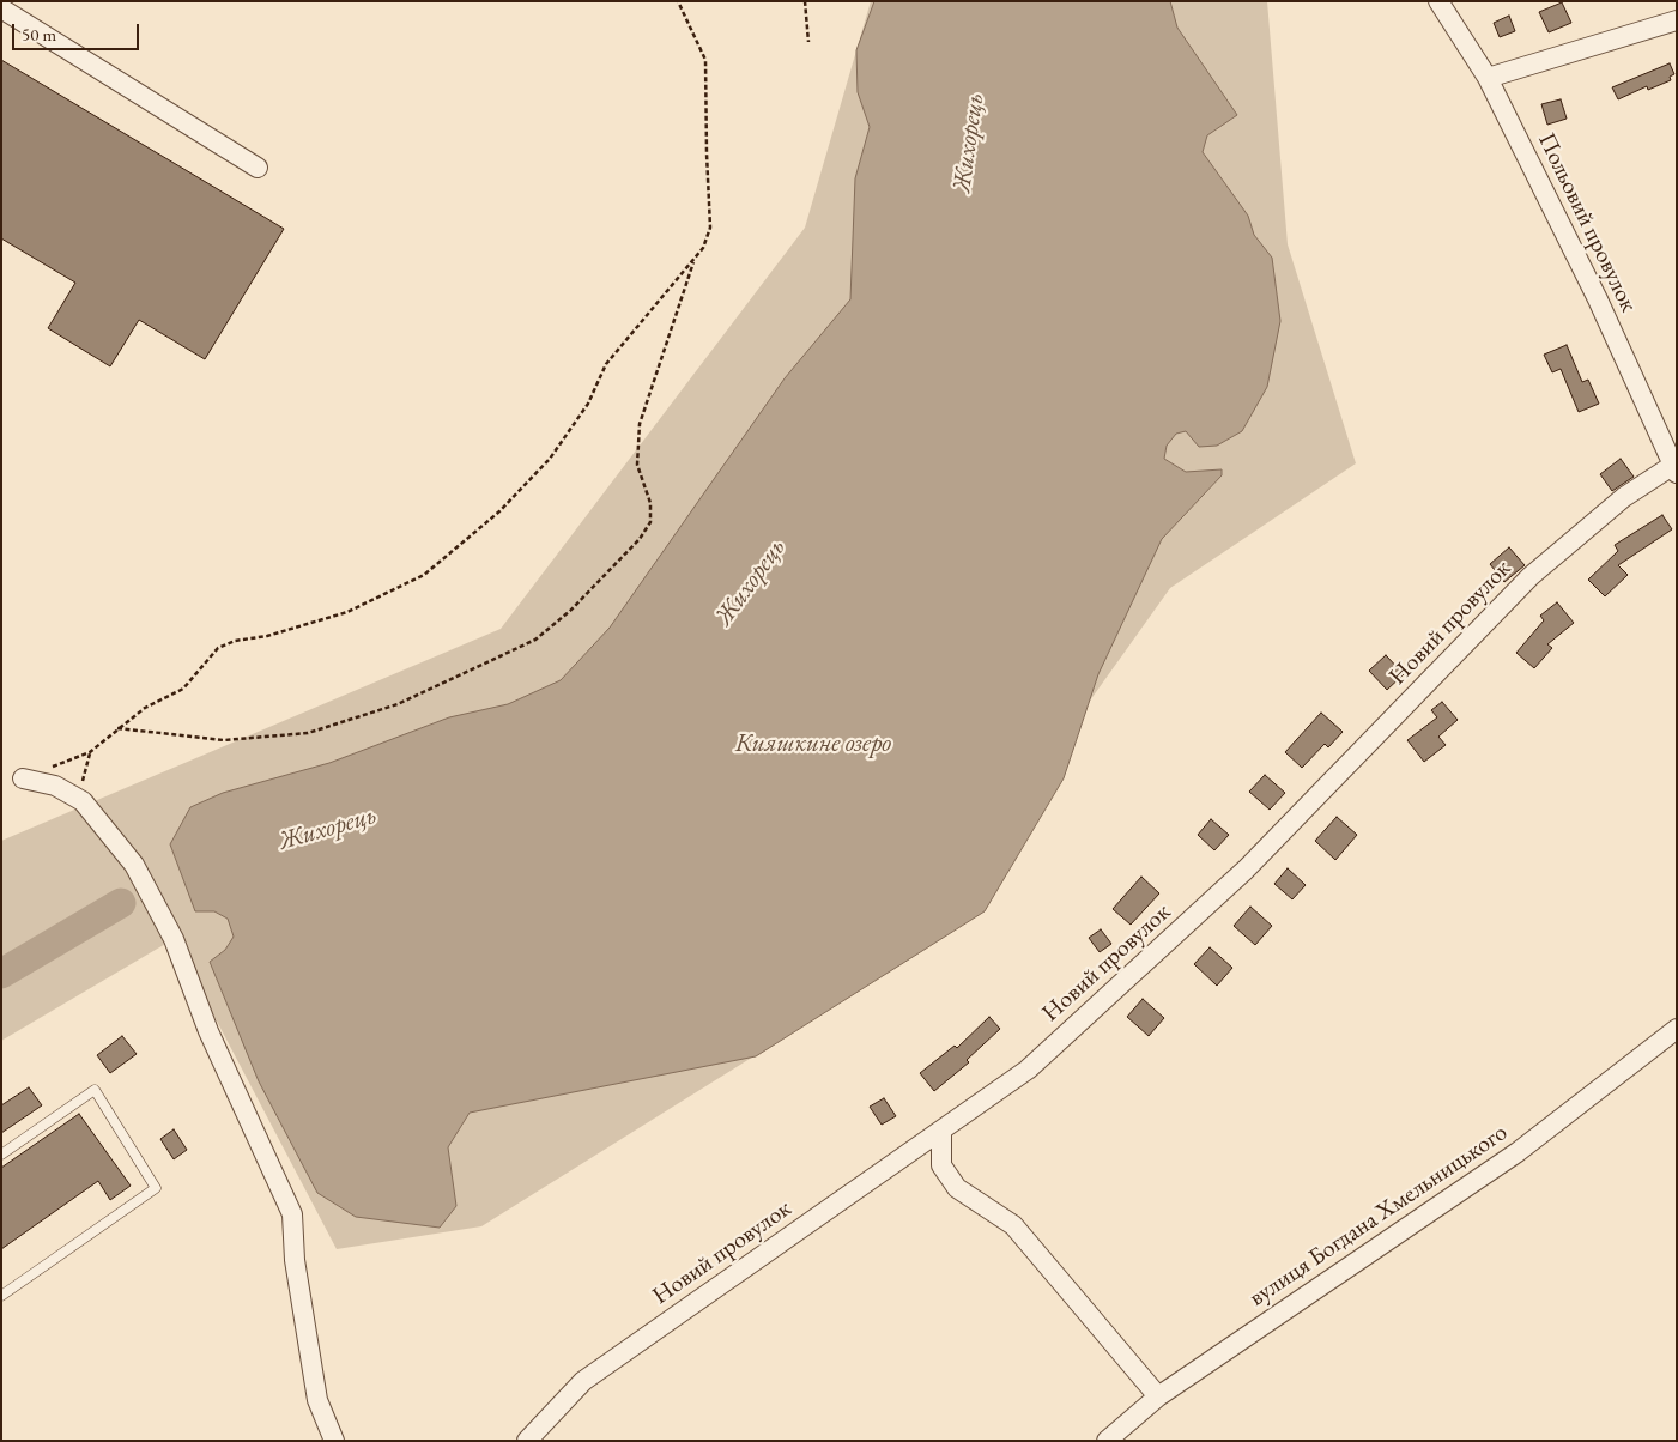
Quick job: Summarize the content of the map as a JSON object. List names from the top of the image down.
{
  "streets": {
    "street": ["Польовий провулок", "Новий провулок", "вулиця Богдана Хмельницького"]
  },
  "crossings": [
    ["Польовий провулок", "Новий провулок"]
  ],
  "water": ["Жихорець", "Кияшкине озеро"],
  "scale_bar": "50 m"
}
